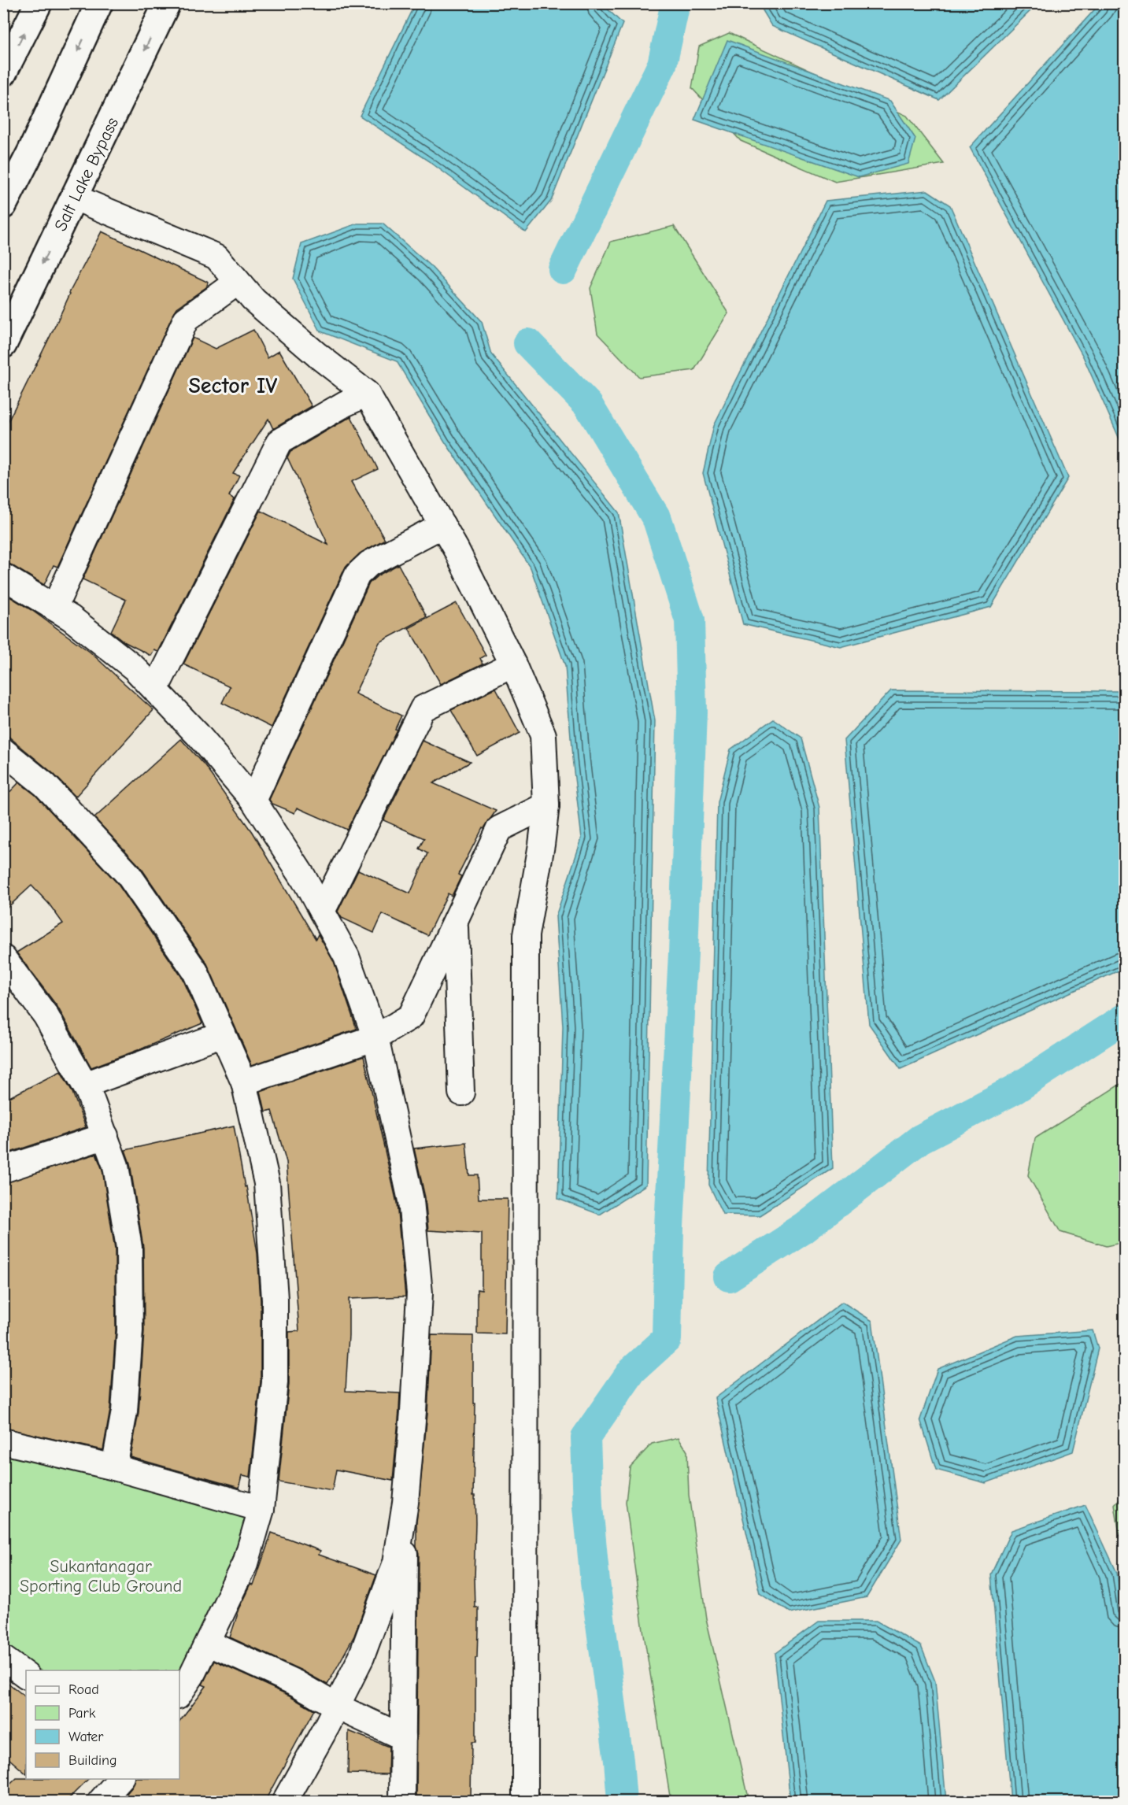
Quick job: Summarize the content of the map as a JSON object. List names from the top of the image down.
{
  "streets": {
    "main road": ["Salt Lake Bypass"]
  },
  "districts": ["Sector IV"],
  "parks": ["Sukantanagar Sporting Club Ground"],
  "legend": [
    "Road",
    "Park",
    "Water",
    "Building"
  ]
}
